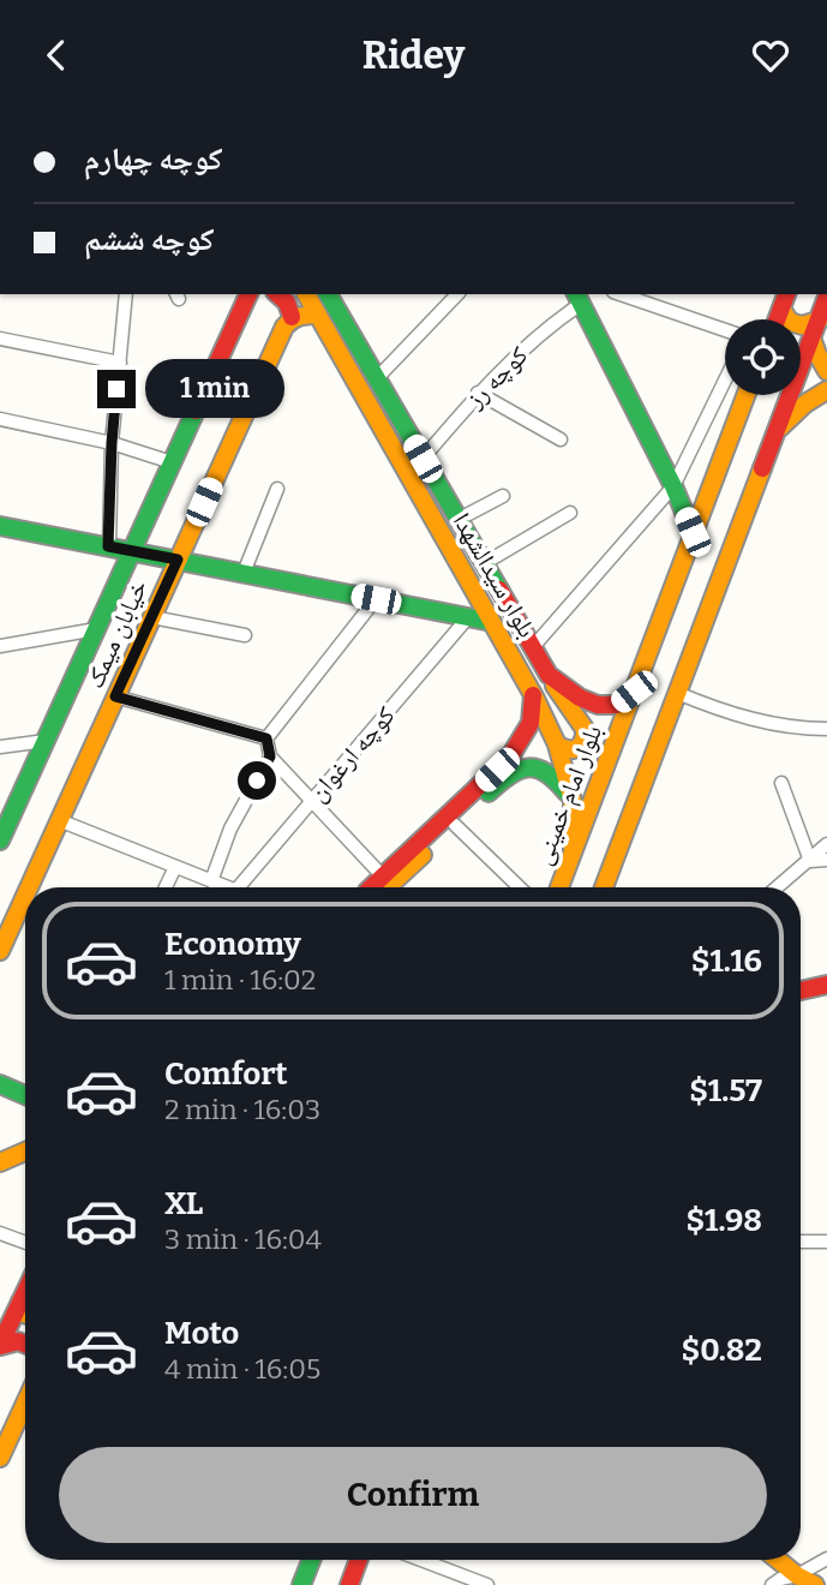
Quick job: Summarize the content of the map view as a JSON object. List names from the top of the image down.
{
  "streets": {
    "street": [
      "کوچه رز",
      "بلوار سیدالشهدا",
      "خیابان میمک",
      "کوچه ارغوان",
      "بلوار امام خمینی"
    ]
  },
  "crossings": [
    ["کوچه رز", "بلوار سیدالشهدا"],
    ["بلوار سیدالشهدا", "بلوار امام خمینی"]
  ],
  "page": {
    "header": "Ridey",
    "banner": ["کوچه چهارم", "کوچه ششم"],
    "bubble": "1 min",
    "list": [
      {
        "name": "Economy",
        "note": "1 min · 16:02",
        "value": "$1.16"
      },
      {
        "name": "Comfort",
        "note": "2 min · 16:03",
        "value": "$1.57"
      },
      {
        "name": "XL",
        "note": "3 min · 16:04",
        "value": "$1.98"
      },
      {
        "name": "Moto",
        "note": "4 min · 16:05",
        "value": "$0.82"
      }
    ],
    "buttons": "Confirm"
  }
}
